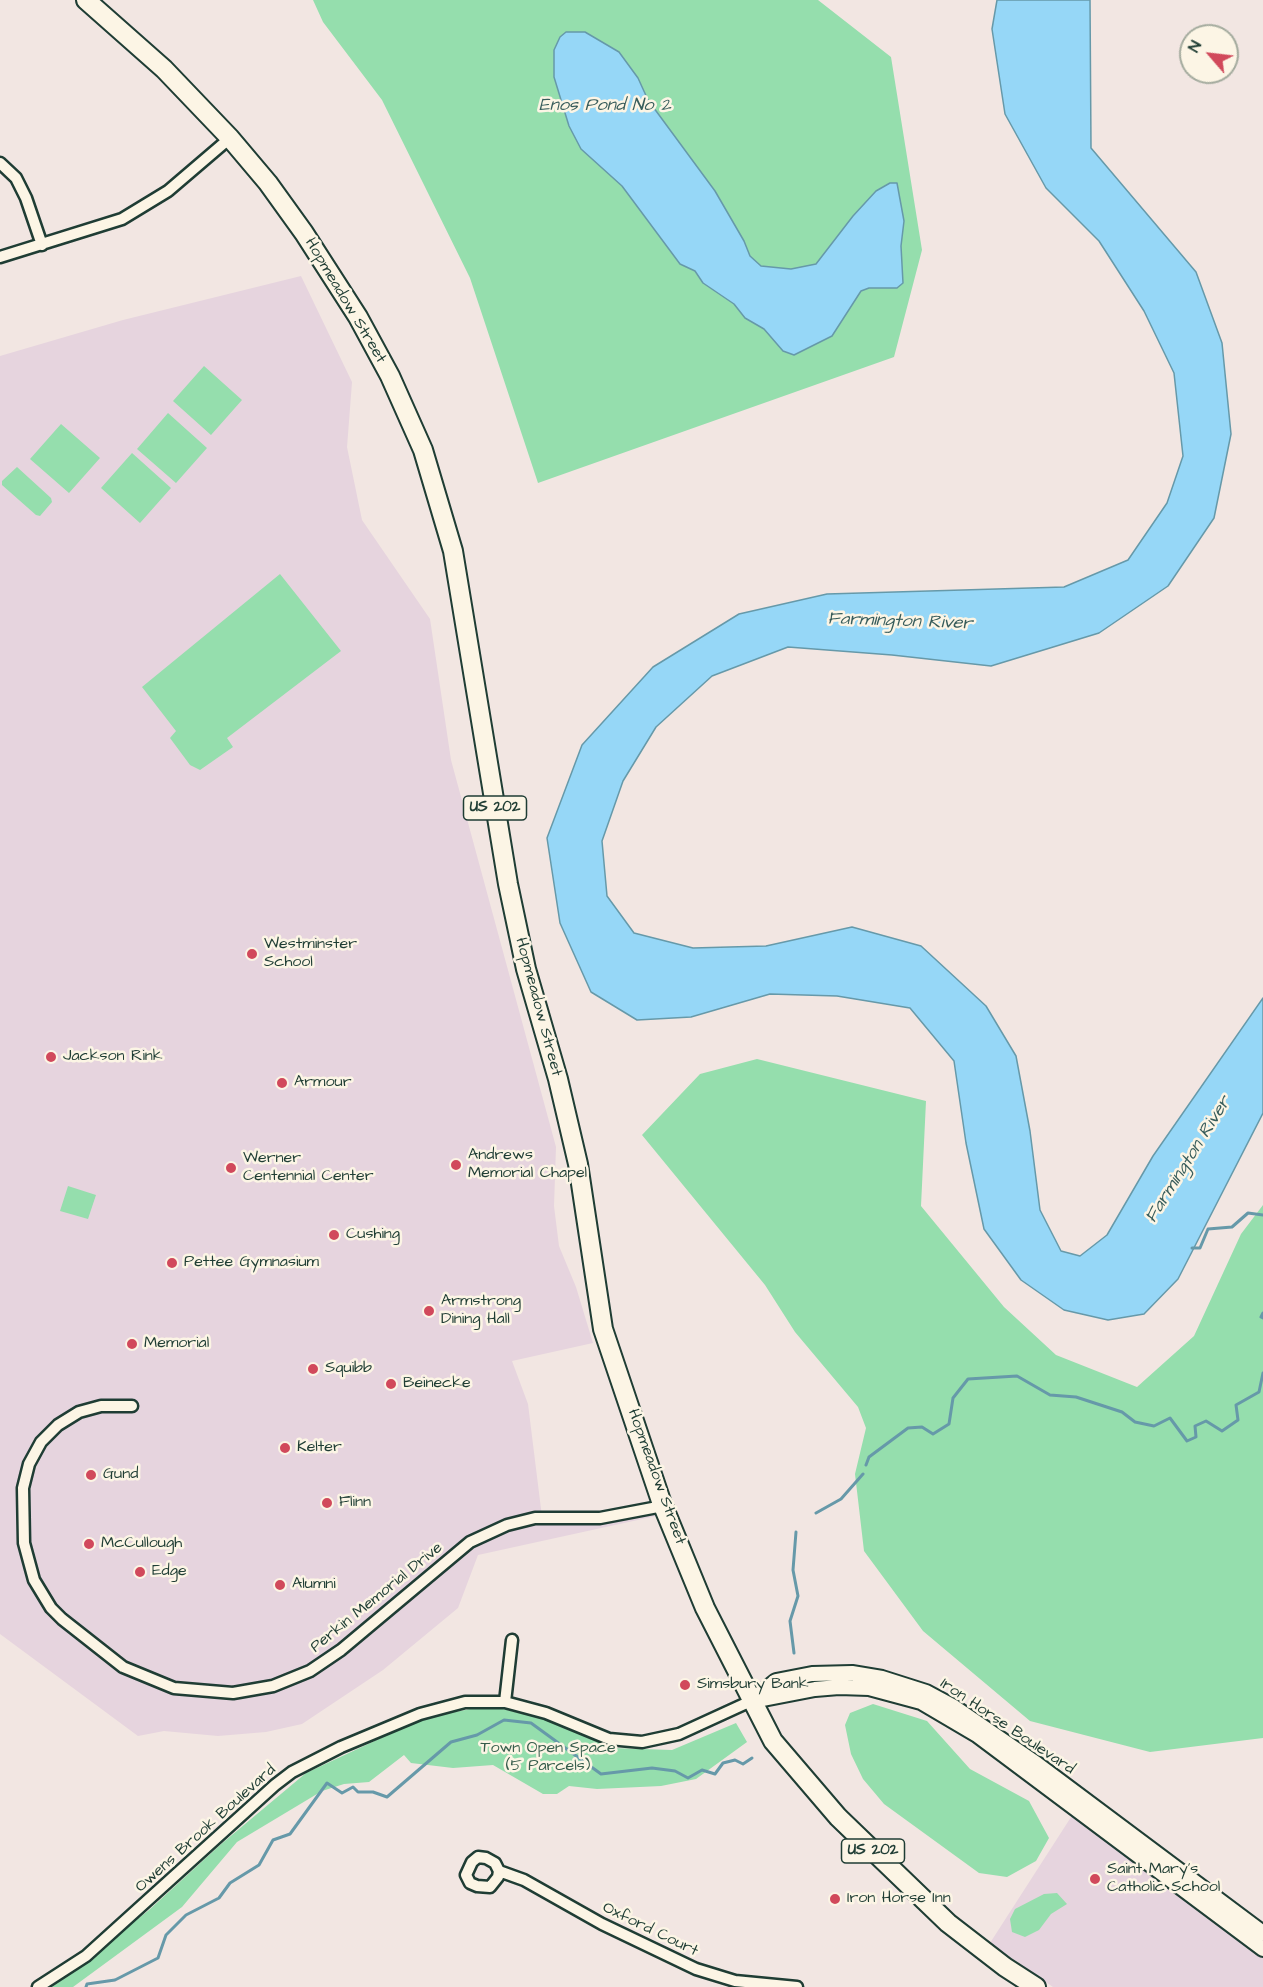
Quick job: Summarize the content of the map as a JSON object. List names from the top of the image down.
{
  "streets": {
    "highway": ["Hopmeadow Street", "US 202"],
    "street": [
      "Perkin Memorial Drive",
      "Iron Horse Boulevard",
      "Owens Brook Boulevard",
      "Oxford Court"
    ]
  },
  "crossings": [
    ["Hopmeadow Street", "Perkin Memorial Drive"],
    ["Hopmeadow Street", "Iron Horse Boulevard"],
    ["Hopmeadow Street", "Owens Brook Boulevard"],
    ["Iron Horse Boulevard", "Owens Brook Boulevard"]
  ],
  "water": ["Enos Pond No 2", "Farmington River"],
  "parks": ["Town Open Space (5 Parcels)"],
  "places": [
    "Westminster School",
    "Jackson Rink",
    "Armour",
    "Andrews Memorial Chapel",
    "Werner Centennial Center",
    "Cushing",
    "Pettee Gymnasium",
    "Armstrong Dining Hall",
    "Memorial",
    "Squibb",
    "Beinecke",
    "Kelter",
    "Gund",
    "Flinn",
    "McCullough",
    "Edge",
    "Alumni",
    "Simsbury Bank",
    "Saint Mary's Catholic School",
    "Iron Horse Inn"
  ],
  "north": "top left"
}
